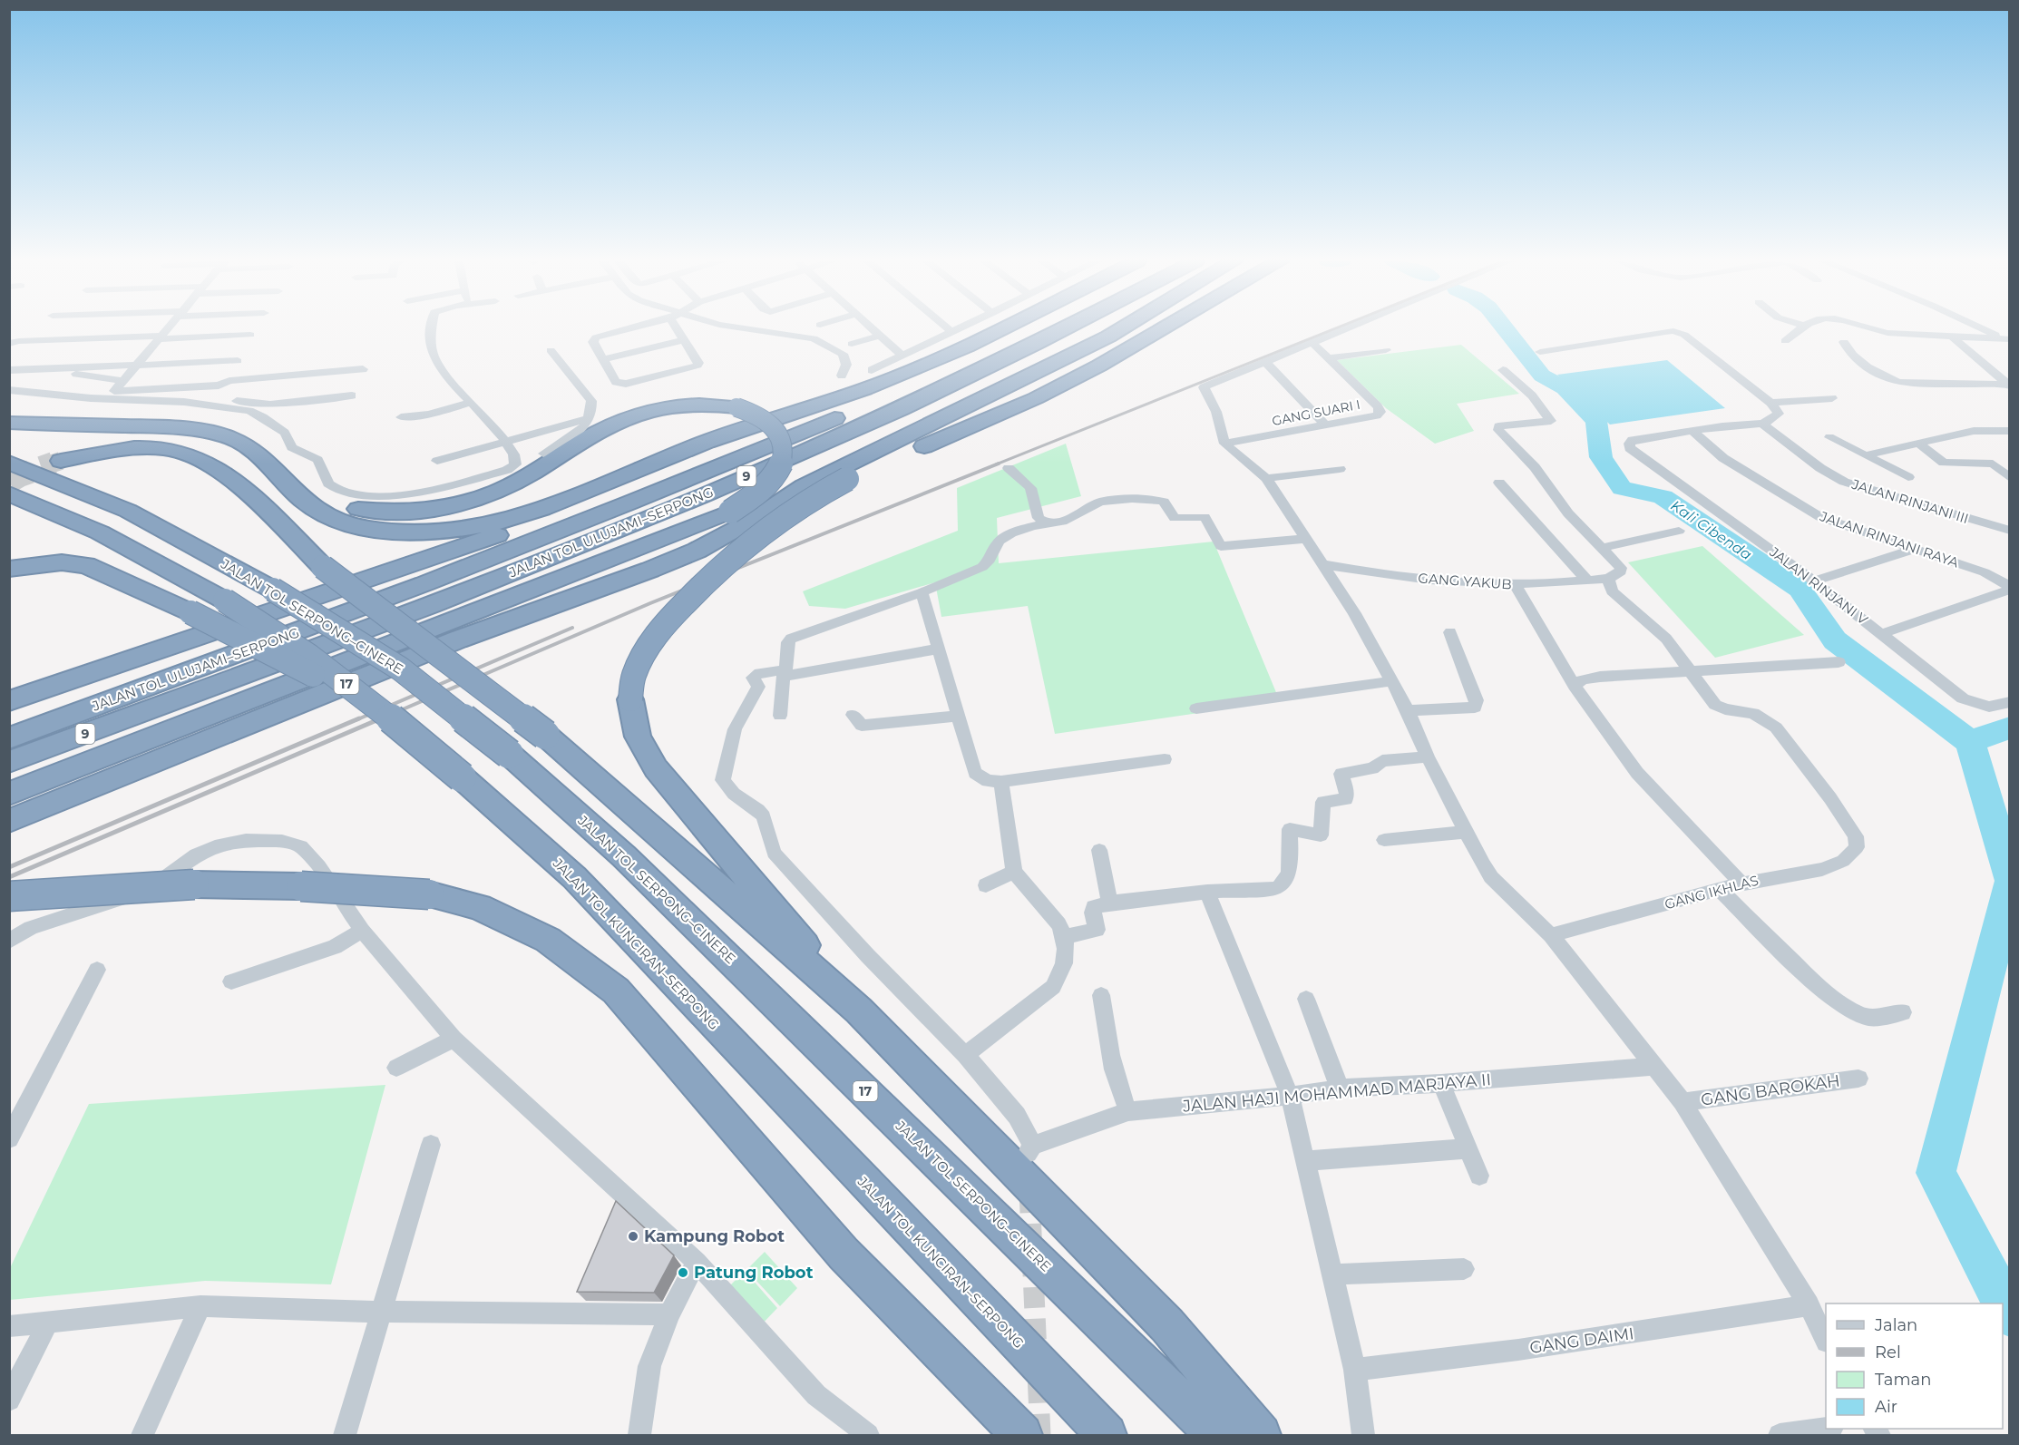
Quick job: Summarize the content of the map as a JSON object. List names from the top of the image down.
{
  "streets": {
    "highway": [
      "9",
      "JALAN TOL ULUJAMI–SERPONG",
      "JALAN TOL SERPONG–CINERE",
      "17",
      "JALAN TOL KUNCIRAN–SERPONG"
    ],
    "street": [
      "GANG SUARI I",
      "JALAN RINJANI III",
      "JALAN RINJANI RAYA",
      "GANG YAKUB",
      "JALAN RINJANI V",
      "GANG IKHLAS",
      "GANG BAROKAH",
      "JALAN HAJI MOHAMMAD MARJAYA II",
      "GANG DAIMI"
    ]
  },
  "crossings": [
    ["JALAN RINJANI RAYA", "JALAN RINJANI V"]
  ],
  "water": ["Kali Cibenda"],
  "places": ["Kampung Robot", "Patung Robot"],
  "legend": [
    "Jalan",
    "Rel",
    "Taman",
    "Air"
  ]
}
